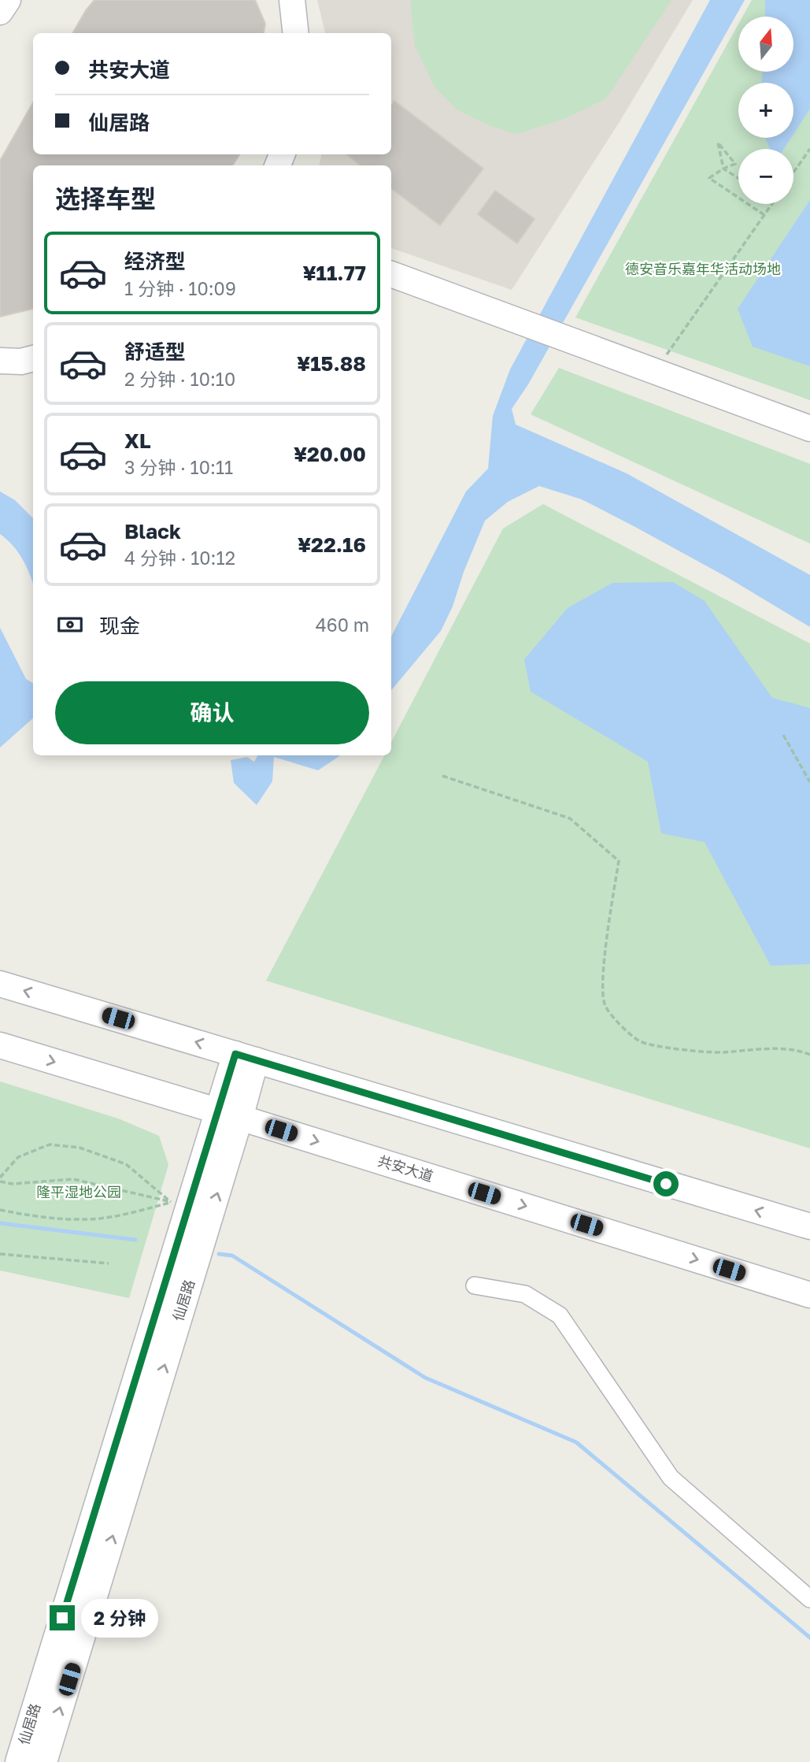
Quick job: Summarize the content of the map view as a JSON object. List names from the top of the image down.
{
  "streets": {
    "street": ["共安大道", "仙居路"]
  },
  "crossings": [
    ["共安大道", "仙居路"]
  ],
  "parks": ["德安音乐嘉年华活动场地", "隆平湿地公园"],
  "north": "top",
  "page": {
    "map_buttons": ["+", "−"],
    "banner": ["共安大道", "仙居路"],
    "heading": "选择车型",
    "list": [
      {
        "name": "经济型",
        "note": "1 分钟 · 10:09",
        "value": "¥11.77"
      },
      {
        "name": "舒适型",
        "note": "2 分钟 · 10:10",
        "value": "¥15.88"
      },
      {
        "name": "XL",
        "note": "3 分钟 · 10:11",
        "value": "¥20.00"
      },
      {
        "name": "Black",
        "note": "4 分钟 · 10:12",
        "value": "¥22.16"
      }
    ],
    "pay": ["现金", "460 m"],
    "buttons": "确认",
    "bubble": "2 分钟"
  }
}
